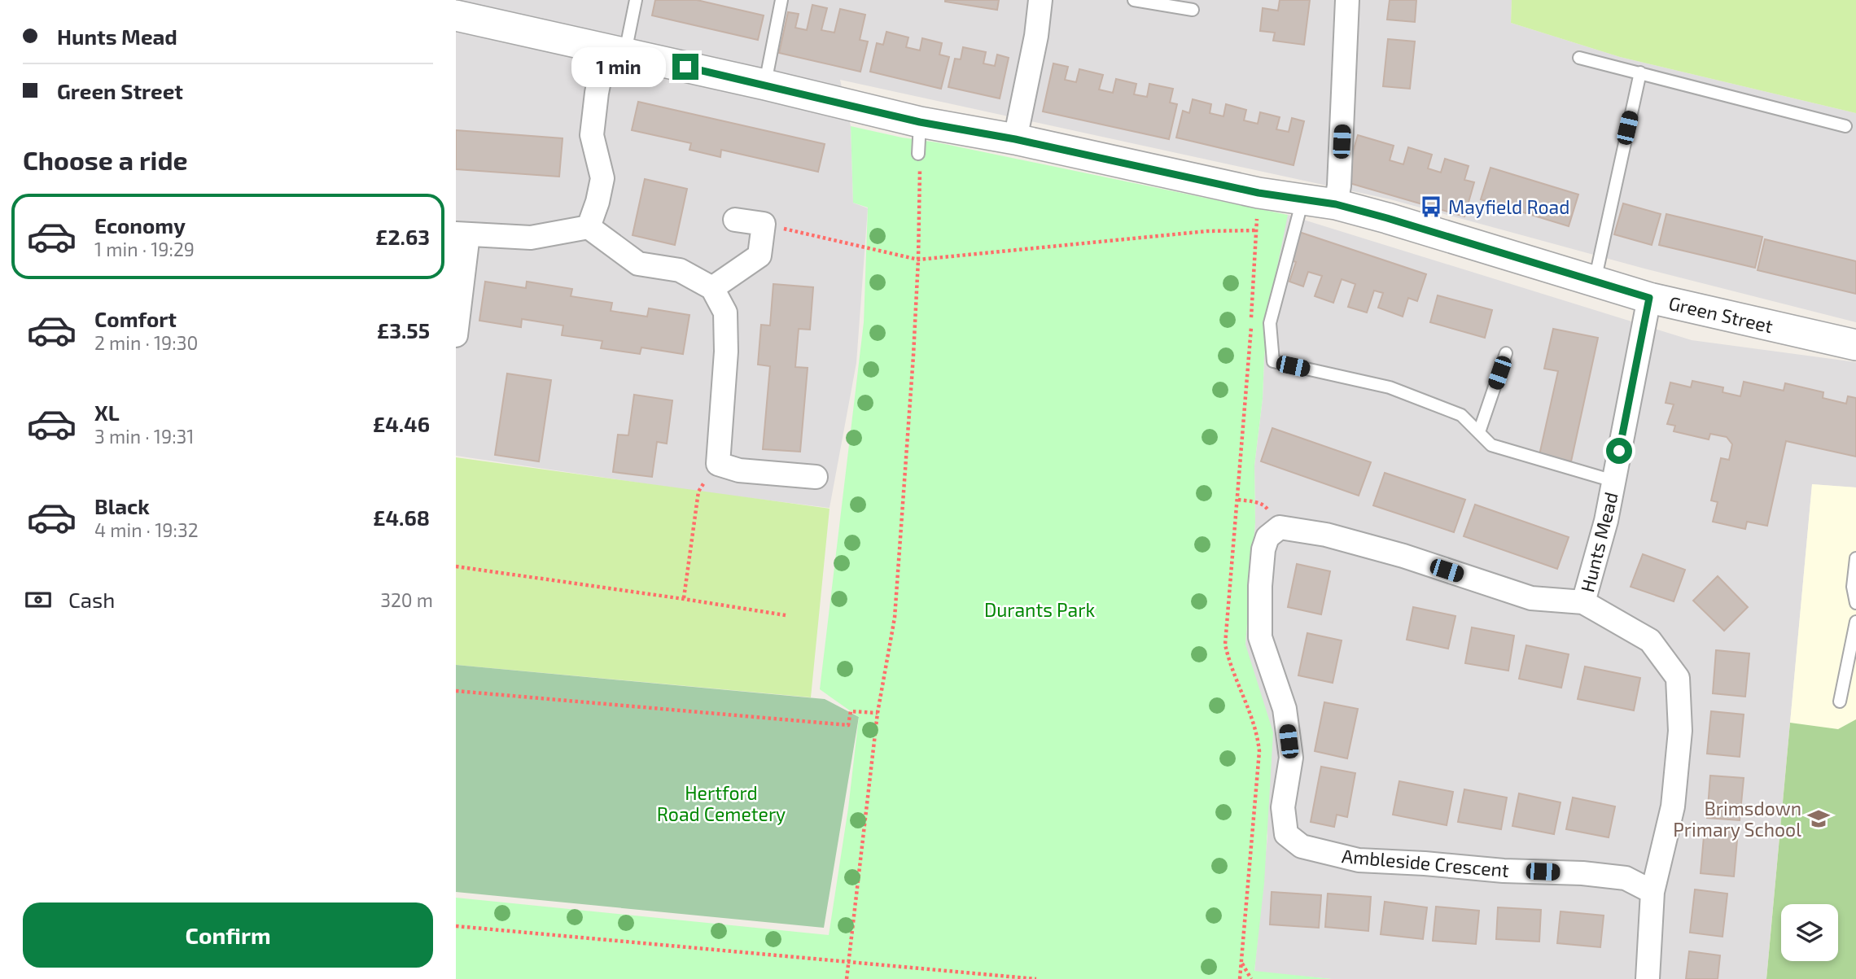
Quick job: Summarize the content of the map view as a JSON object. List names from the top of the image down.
{
  "streets": {
    "street": ["Green Street", "Hunts Mead", "Ambleside Crescent"]
  },
  "crossings": [
    ["Green Street", "Hunts Mead"],
    ["Hunts Mead", "Ambleside Crescent"]
  ],
  "parks": ["Durants Park", "Hertford Road Cemetery"],
  "places": {
    "bus stop": ["Mayfield Road"],
    "school or university": ["Brimsdown Primary School"]
  },
  "page": {
    "banner": ["Hunts Mead", "Green Street"],
    "bubble": "1 min",
    "heading": "Choose a ride",
    "list": [
      {
        "name": "Economy",
        "note": "1 min · 19:29",
        "value": "£2.63"
      },
      {
        "name": "Comfort",
        "note": "2 min · 19:30",
        "value": "£3.55"
      },
      {
        "name": "XL",
        "note": "3 min · 19:31",
        "value": "£4.46"
      },
      {
        "name": "Black",
        "note": "4 min · 19:32",
        "value": "£4.68"
      }
    ],
    "pay": ["Cash", "320 m"],
    "buttons": "Confirm"
  }
}
